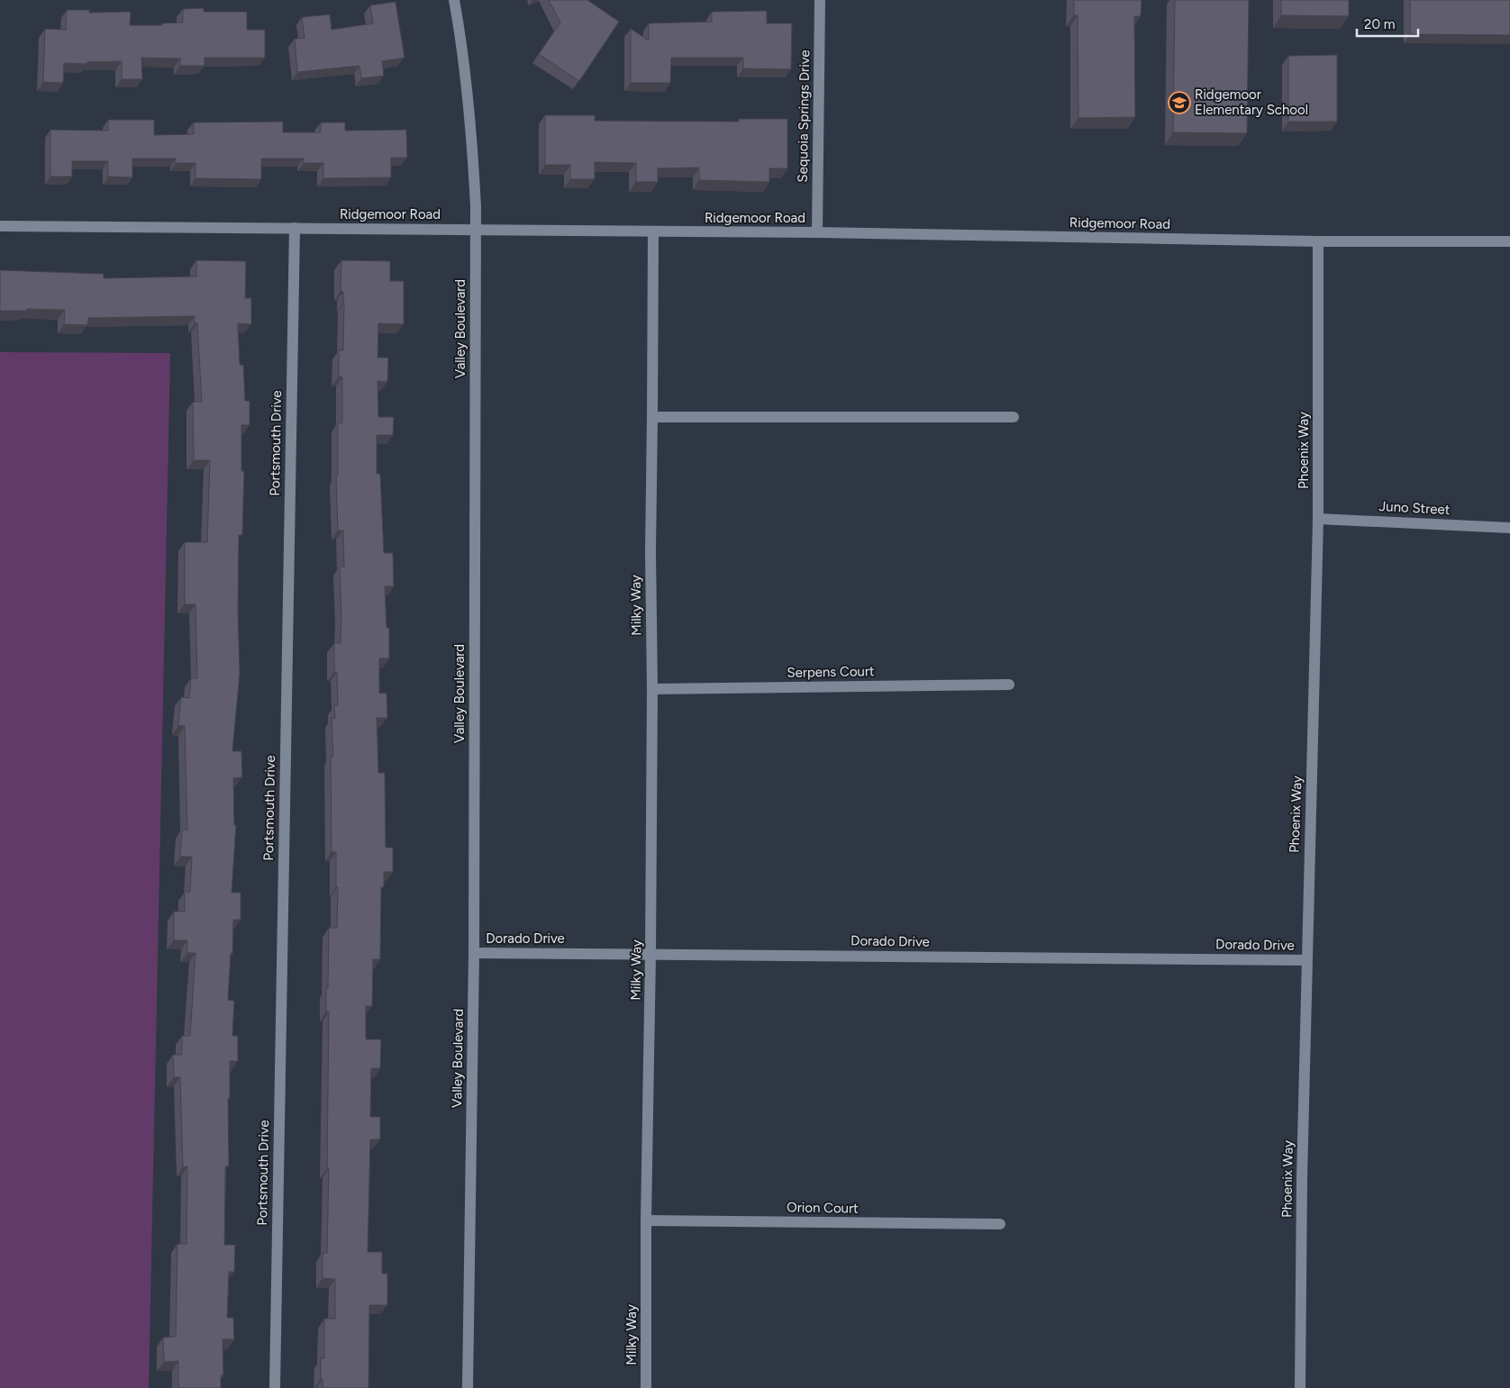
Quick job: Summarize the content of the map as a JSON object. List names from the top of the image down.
{
  "streets": {
    "street": [
      "Sequoia Springs Drive",
      "Ridgemoor Road",
      "Valley Boulevard",
      "Portsmouth Drive",
      "Phoenix Way",
      "Juno Street",
      "Milky Way",
      "Serpens Court",
      "Dorado Drive",
      "Orion Court"
    ]
  },
  "crossings": [
    ["Sequoia Springs Drive", "Ridgemoor Road"],
    ["Ridgemoor Road", "Valley Boulevard"],
    ["Ridgemoor Road", "Portsmouth Drive"],
    ["Ridgemoor Road", "Phoenix Way"],
    ["Ridgemoor Road", "Milky Way"],
    ["Valley Boulevard", "Dorado Drive"],
    ["Phoenix Way", "Juno Street"],
    ["Phoenix Way", "Dorado Drive"],
    ["Milky Way", "Serpens Court"],
    ["Milky Way", "Dorado Drive"],
    ["Milky Way", "Orion Court"]
  ],
  "places": {
    "school or university": ["Ridgemoor Elementary School"]
  },
  "scale_bar": "20 m"
}
